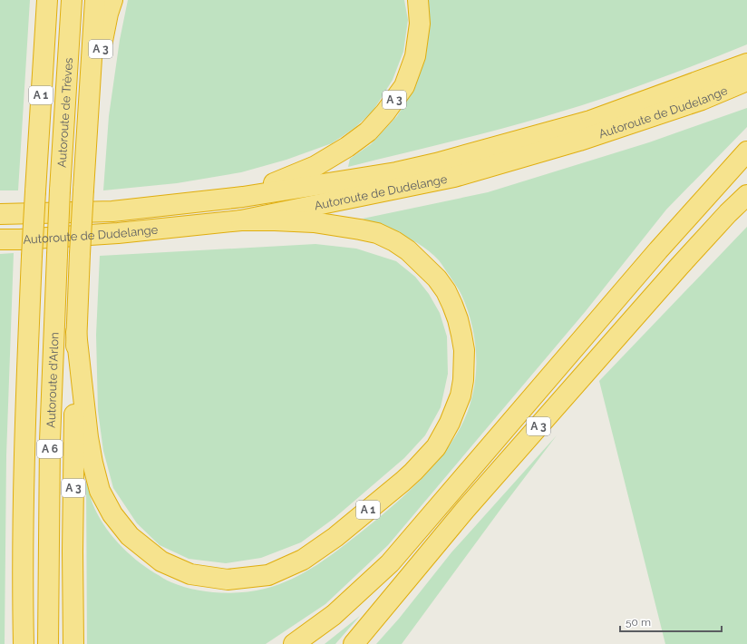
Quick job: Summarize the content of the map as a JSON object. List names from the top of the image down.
{
  "streets": {
    "highway": [
      "A 3",
      "A 1",
      "Autoroute de Dudelange",
      "Autoroute de Trèves",
      "Autoroute d'Arlon",
      "A 6"
    ]
  },
  "crossings": [
    ["A 3", "A 1"],
    ["A 3", "Autoroute de Dudelange"],
    ["A 1", "Autoroute de Dudelange"],
    ["Autoroute de Trèves", "Autoroute d'Arlon"]
  ],
  "scale_bar": "50 m"
}
